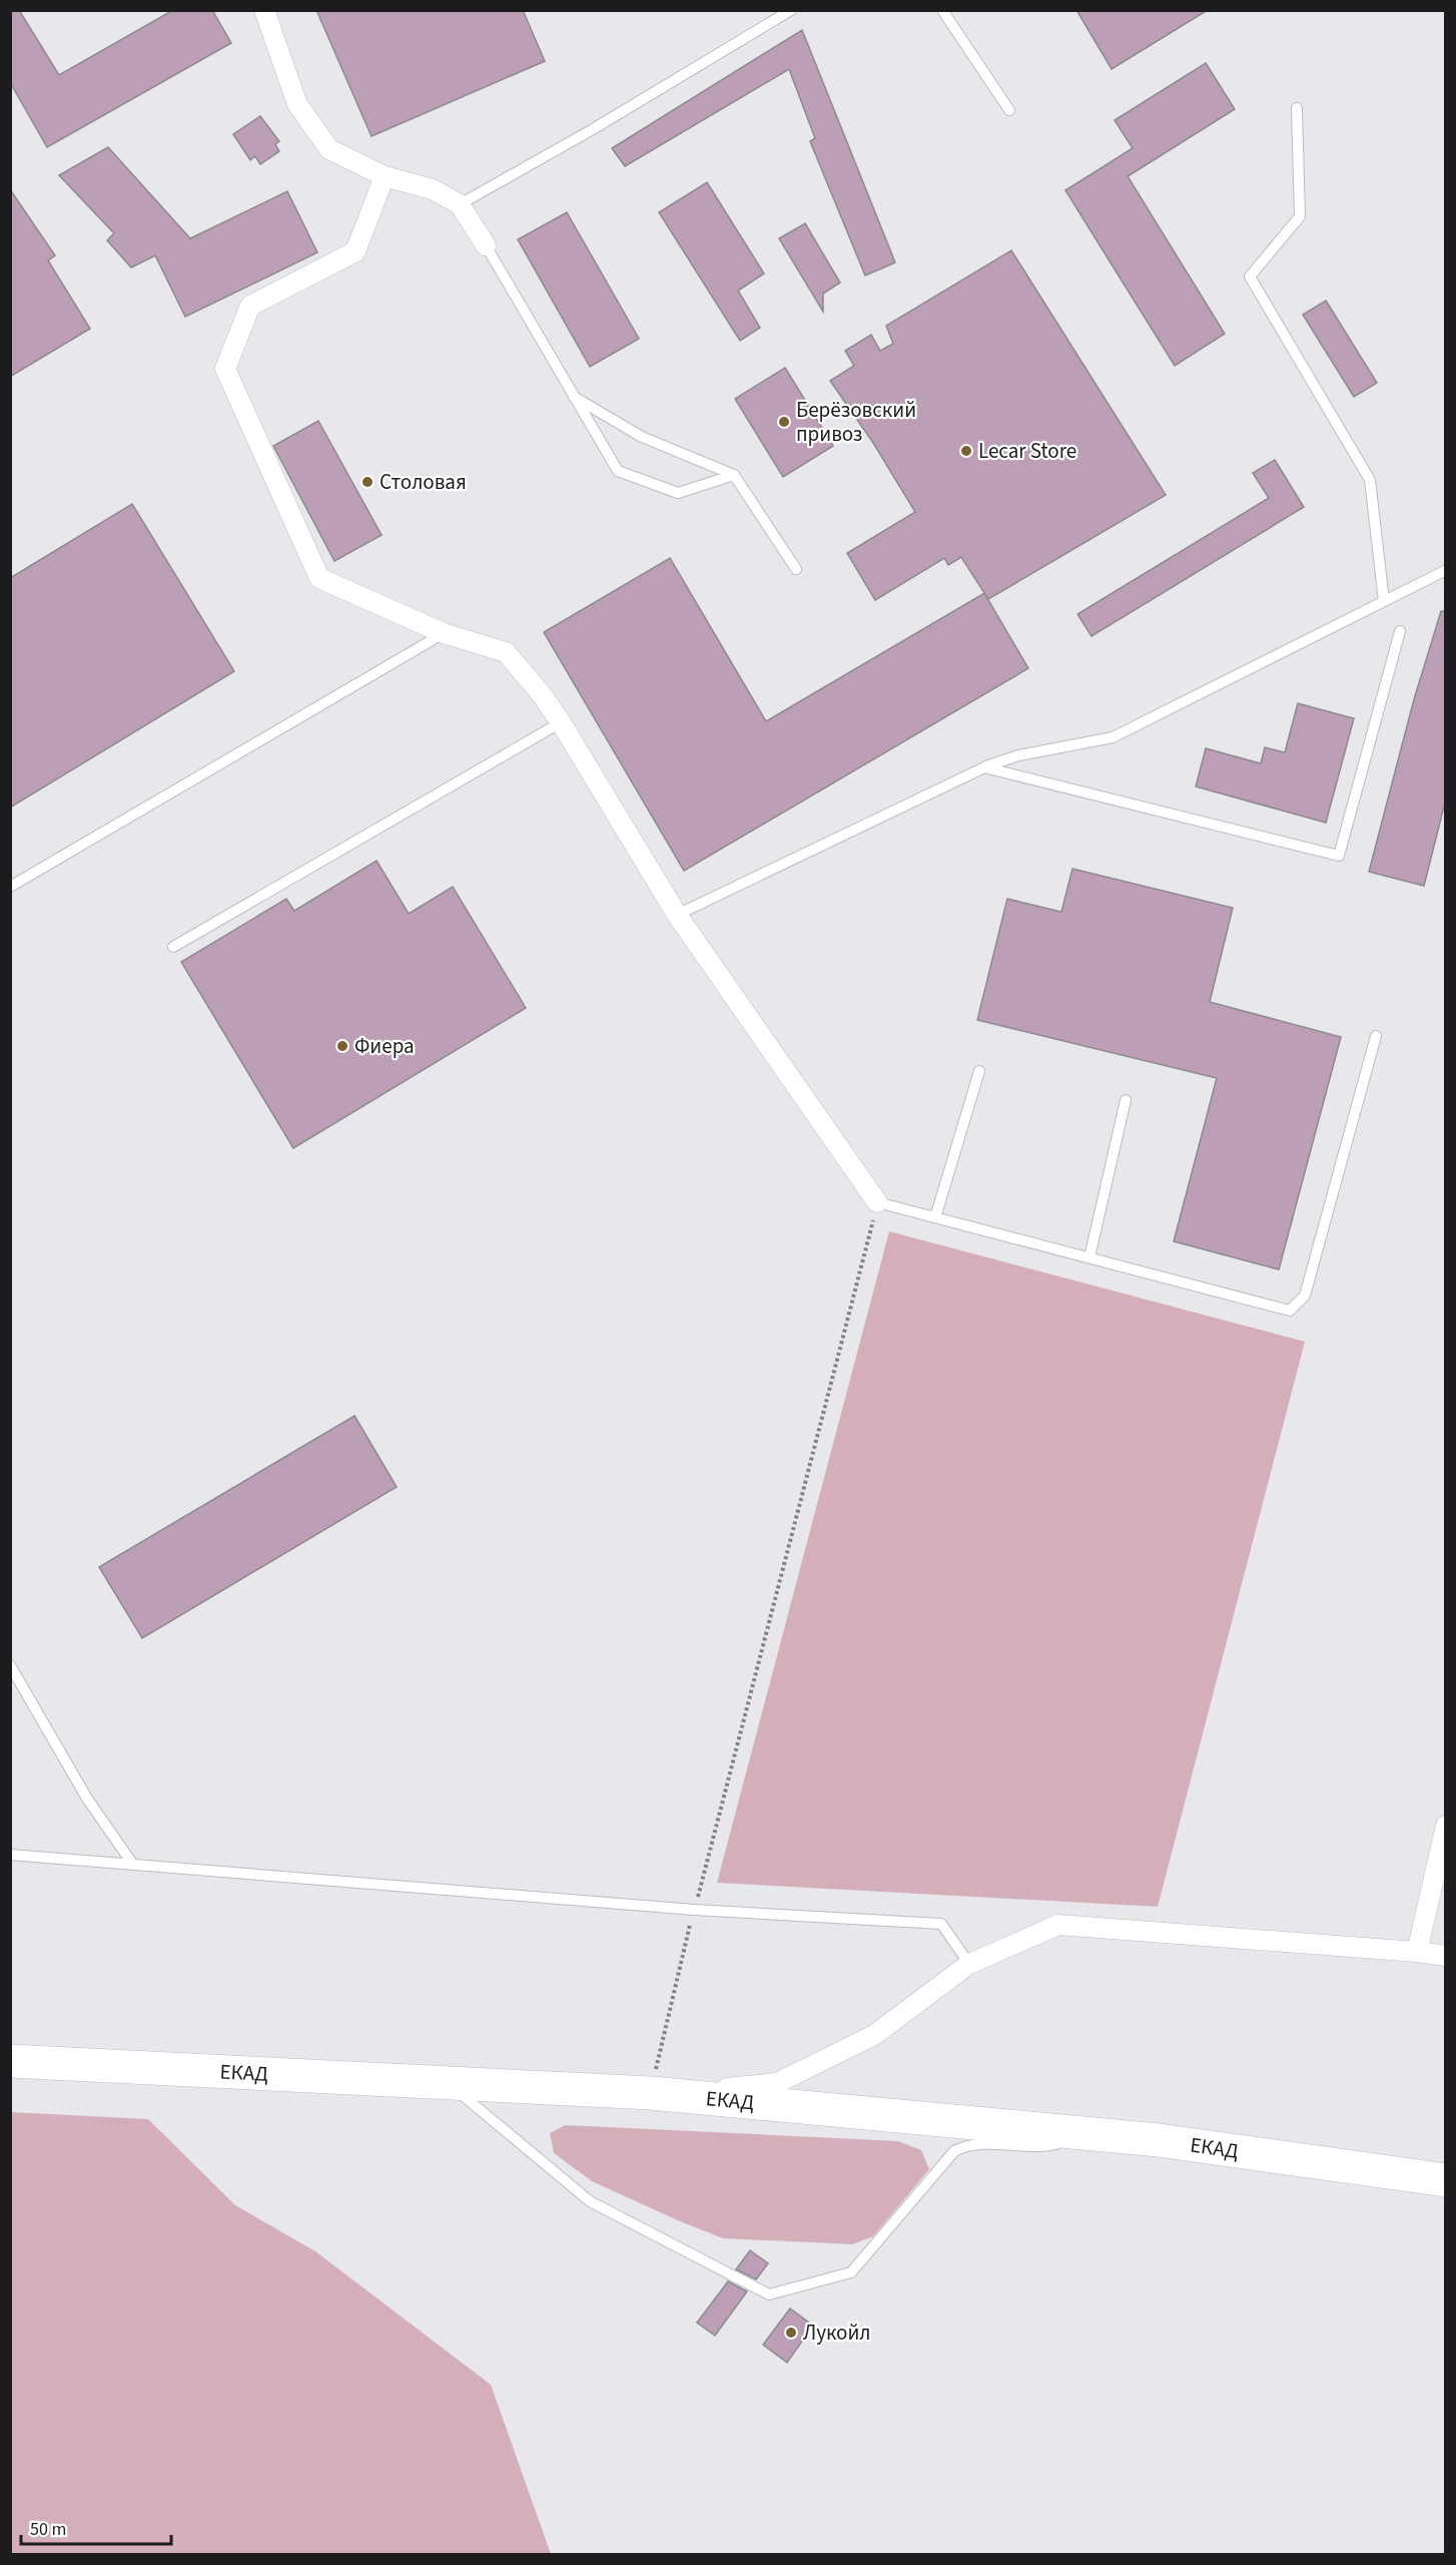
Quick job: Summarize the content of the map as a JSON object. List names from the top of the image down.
{
  "streets": {
    "highway": ["ЕКАД"]
  },
  "places": [
    "Берёзовский привоз",
    "Lecar Store",
    "Столовая",
    "Фиера",
    "Лукойл"
  ],
  "scale_bar": "50 m"
}
